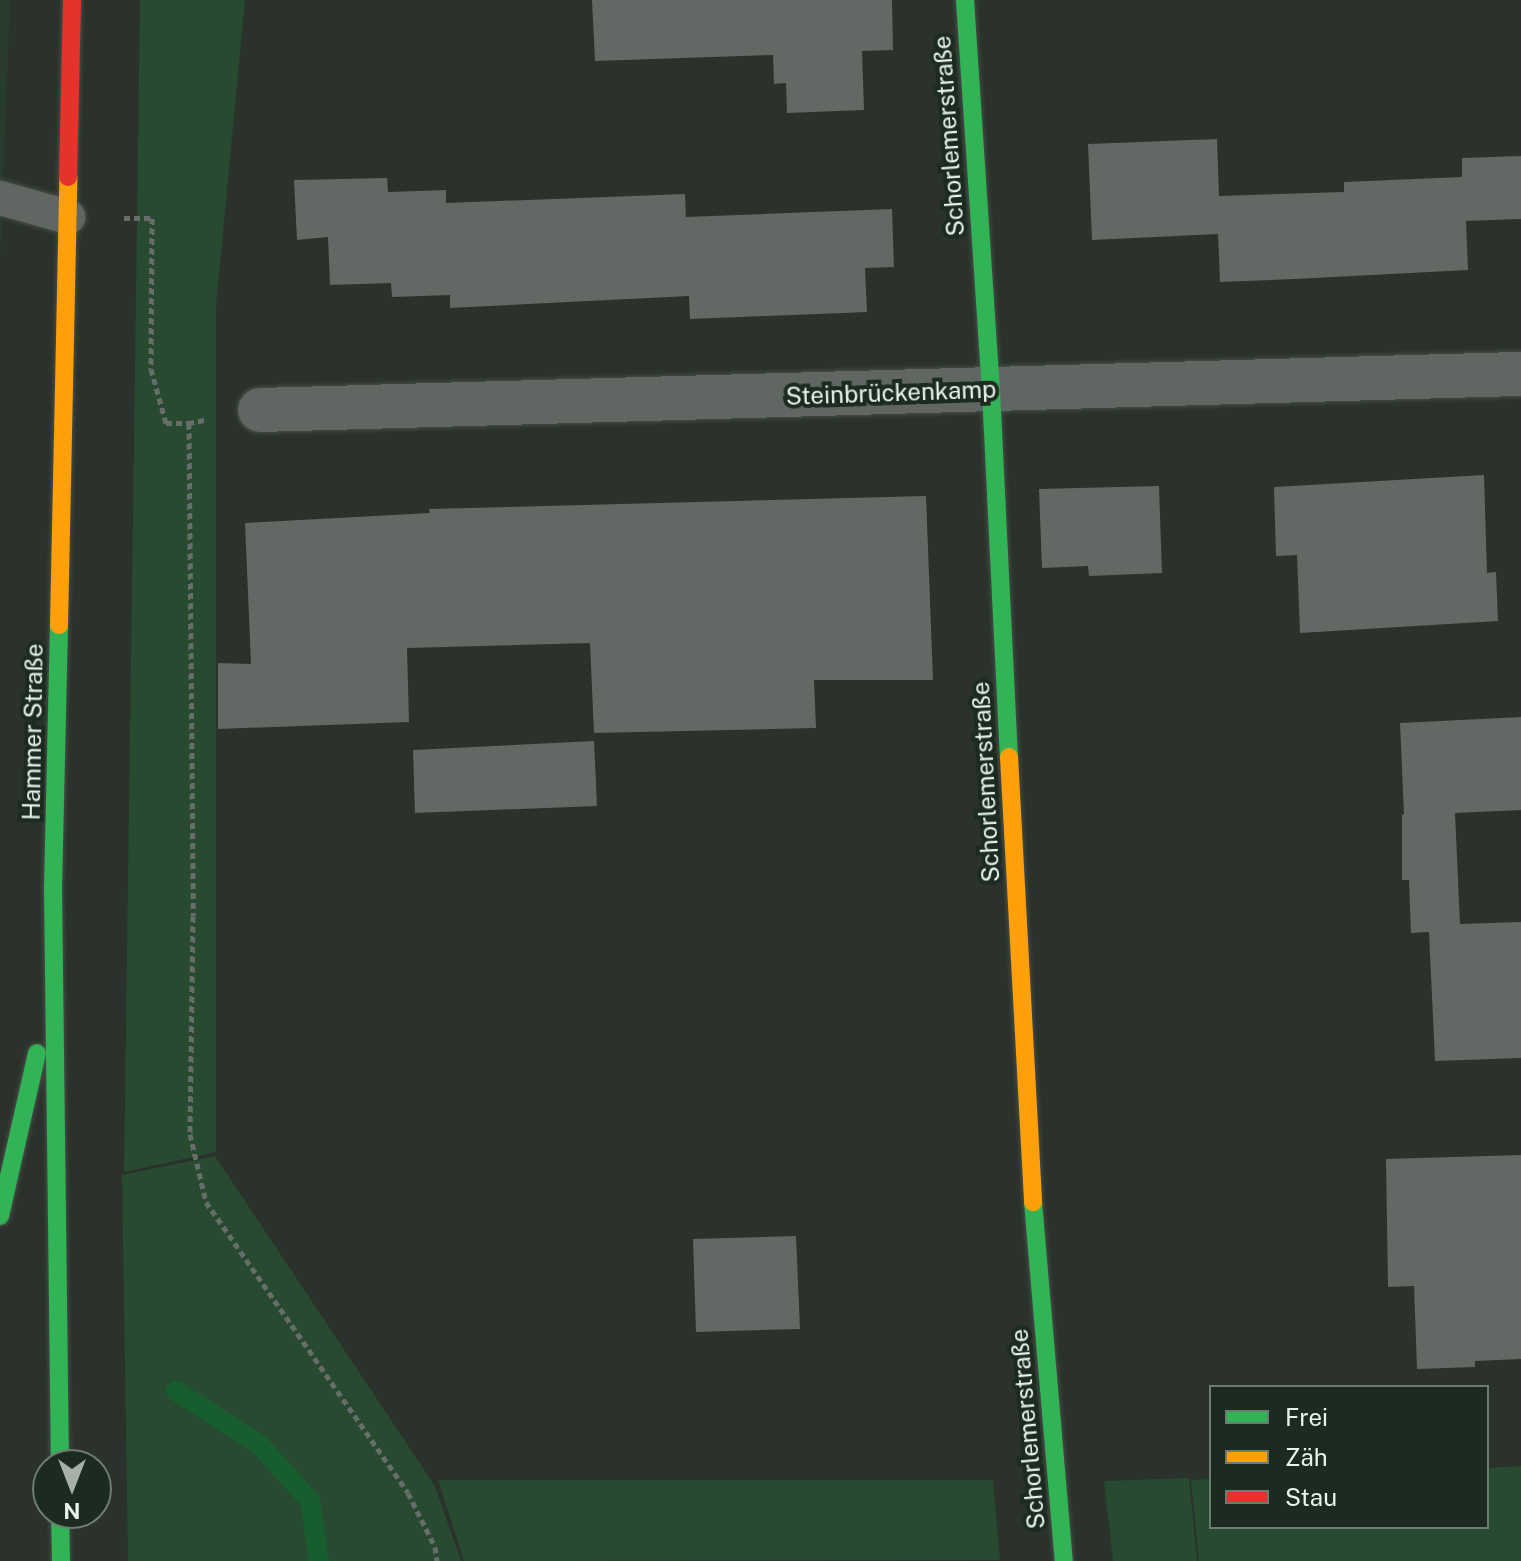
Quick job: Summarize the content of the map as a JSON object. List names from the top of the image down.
{
  "streets": {
    "main road": ["Schorlemerstraße", "Hammer Straße"],
    "street": ["Steinbrückenkamp"]
  },
  "crossings": [
    ["Schorlemerstraße", "Steinbrückenkamp"]
  ],
  "legend": ["Frei", "Zäh", "Stau"],
  "north": "bottom"
}
